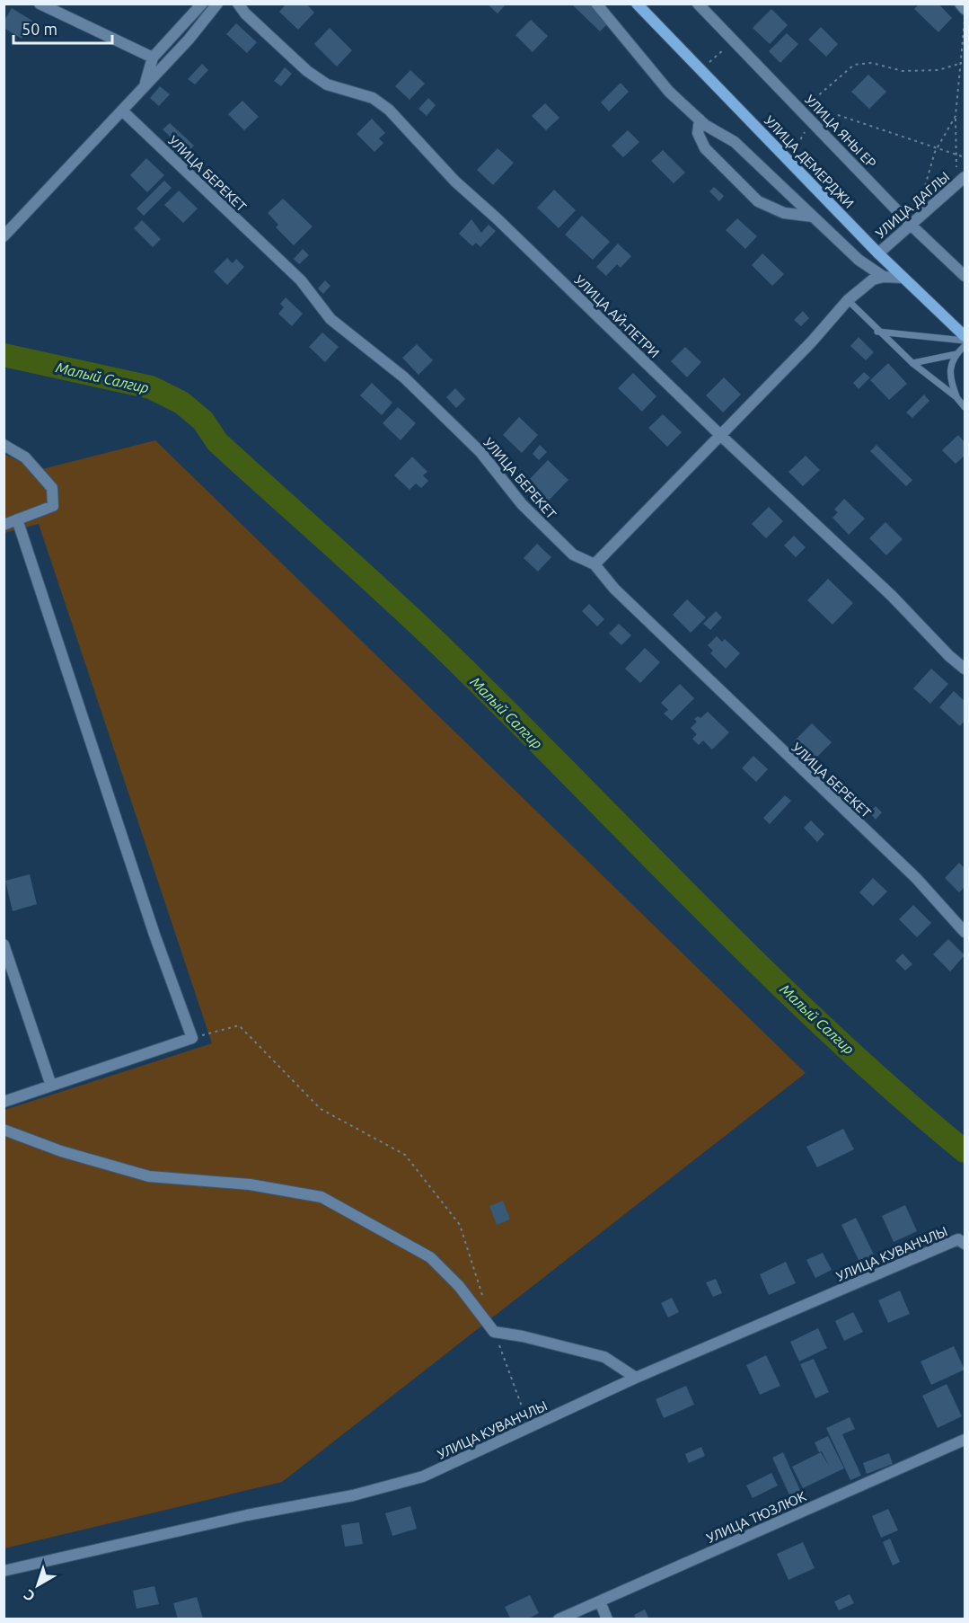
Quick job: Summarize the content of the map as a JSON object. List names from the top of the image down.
{
  "streets": {
    "main road": ["УЛИЦА ДЕМЕРДЖИ"],
    "street": [
      "УЛИЦА ЯНЫ ЕР",
      "УЛИЦА БЕРЕКЕТ",
      "УЛИЦА ДАГЛЫ",
      "УЛИЦА АЙ-ПЕТРИ",
      "УЛИЦА КУВАНЧЛЫ",
      "УЛИЦА ТЮЗЛЮК"
    ]
  },
  "crossings": [
    ["УЛИЦА ЯНЫ ЕР", "УЛИЦА ДАГЛЫ"],
    ["УЛИЦА ДЕМЕРДЖИ", "УЛИЦА ДАГЛЫ"]
  ],
  "water": ["Малый Салгир"],
  "scale_bar": "50 m",
  "north": "bottom left"
}
